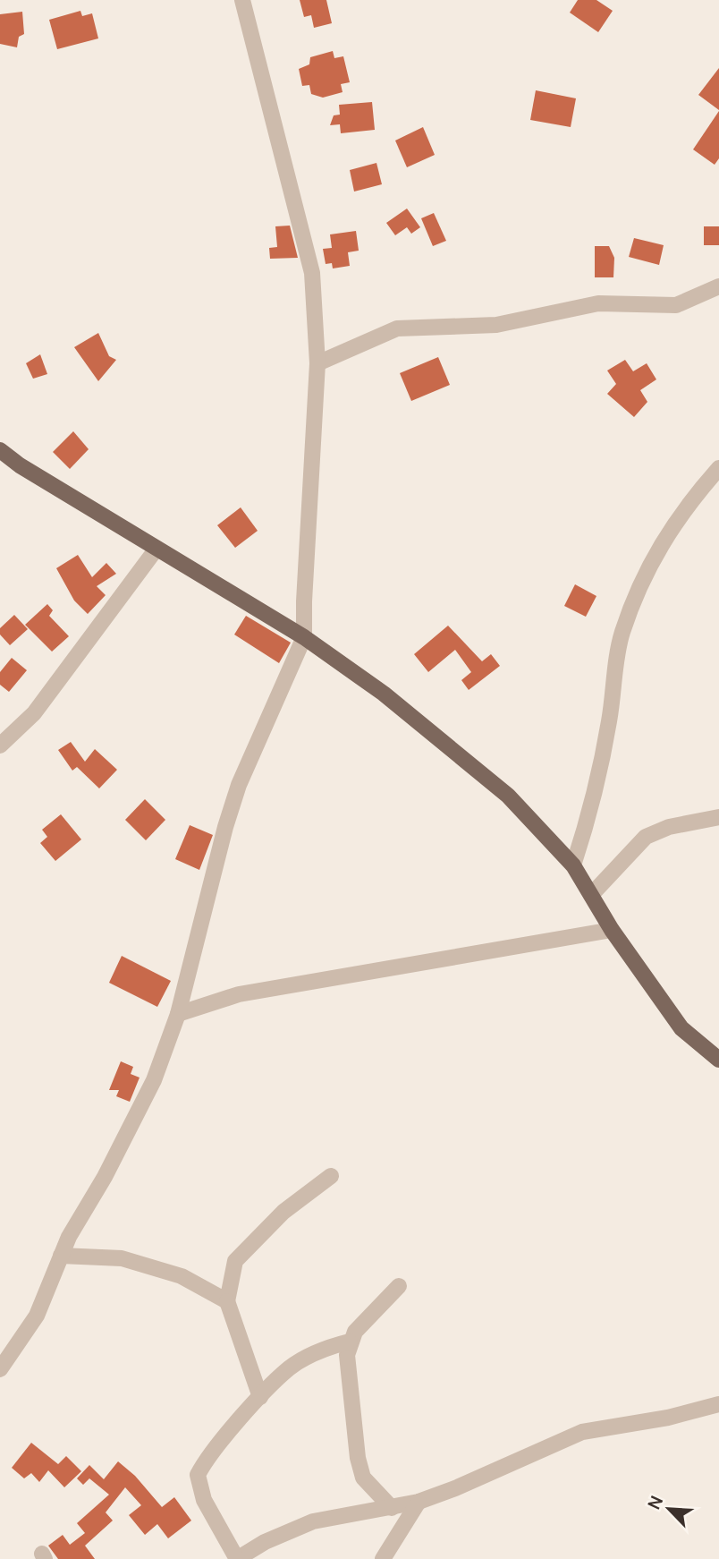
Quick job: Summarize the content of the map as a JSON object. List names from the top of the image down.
{
  "north": "top left"
}
